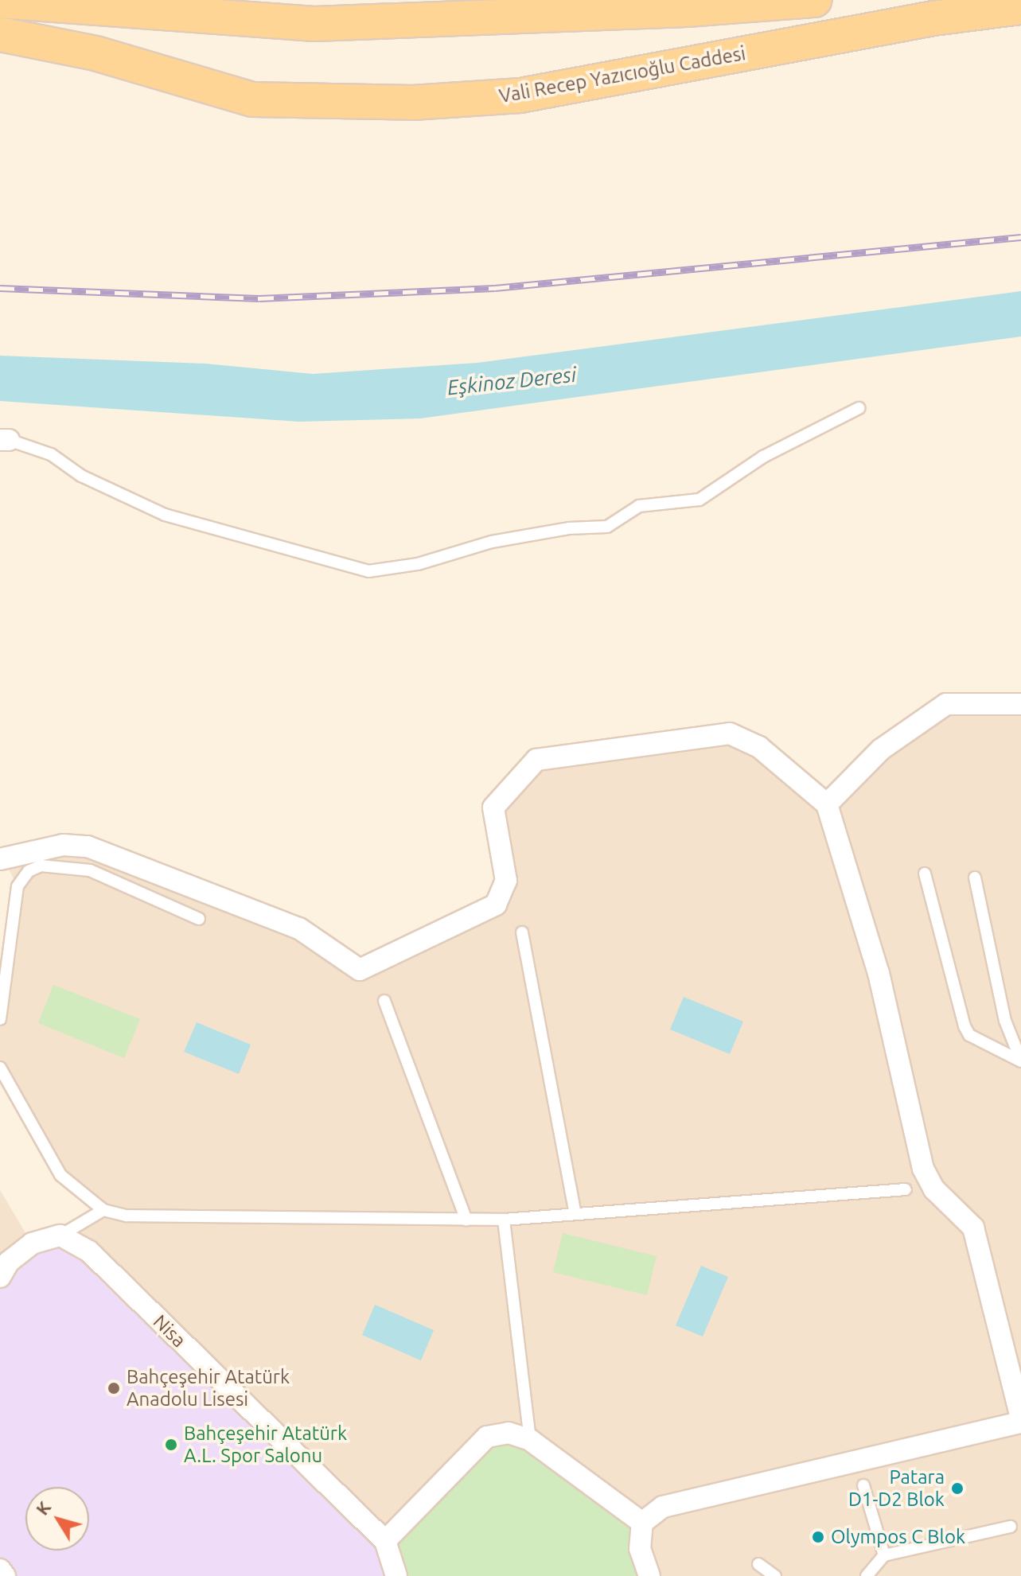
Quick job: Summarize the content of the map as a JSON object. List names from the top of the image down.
{
  "streets": {
    "main road": ["Vali Recep Yazıcıoğlu Caddesi"],
    "street": ["Nisa"]
  },
  "water": ["Eşkinoz Deresi"],
  "places": [
    "Bahçeşehir Atatürk Anadolu Lisesi",
    "Bahçeşehir Atatürk A.L. Spor Salonu",
    "Patara D1-D2 Blok",
    "Olympos C Blok"
  ],
  "north": "top left"
}
